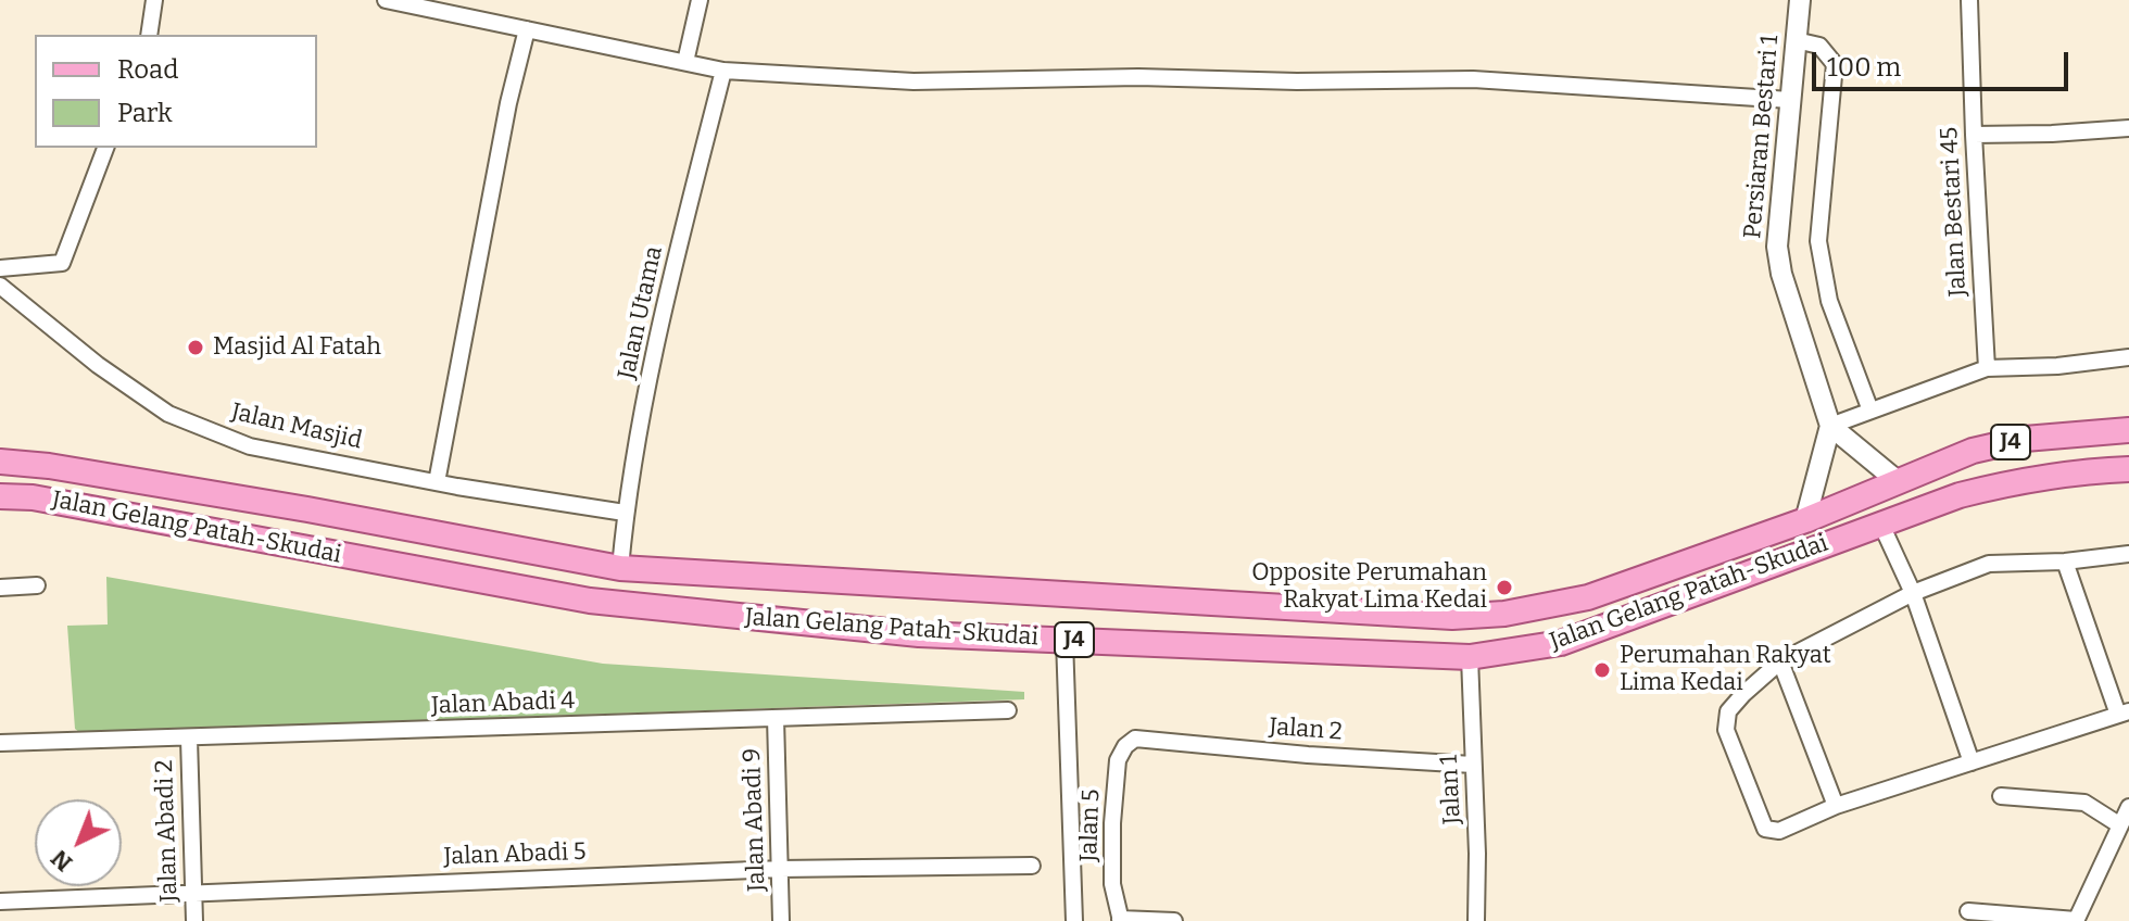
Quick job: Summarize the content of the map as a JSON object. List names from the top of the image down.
{
  "streets": {
    "main road": ["J4", "Jalan Gelang Patah-Skudai"],
    "street": [
      "Persiaran Bestari 1",
      "Jalan Bestari 45",
      "Jalan Utama",
      "Jalan Masjid",
      "Jalan Abadi 4",
      "Jalan 2",
      "Jalan 1",
      "Jalan Abadi 9",
      "Jalan 5",
      "Jalan Abadi 2",
      "Jalan Abadi 5"
    ]
  },
  "crossings": [
    ["Jalan Utama", "Jalan Masjid"],
    ["Jalan Utama", "Jalan Gelang Patah-Skudai"],
    ["Jalan Gelang Patah-Skudai", "Jalan 1"],
    ["Jalan Abadi 4", "Jalan Abadi 9"],
    ["Jalan Abadi 4", "Jalan Abadi 2"],
    ["Jalan 2", "Jalan 1"],
    ["Jalan 2", "Jalan 5"],
    ["Jalan Abadi 9", "Jalan Abadi 5"],
    ["Jalan Abadi 2", "Jalan Abadi 5"]
  ],
  "places": ["Masjid Al Fatah", "Opposite Perumahan Rakyat Lima Kedai", "Perumahan Rakyat Lima Kedai"],
  "legend": ["Road", "Park"],
  "scale_bar": "100 m",
  "north": "bottom left"
}
